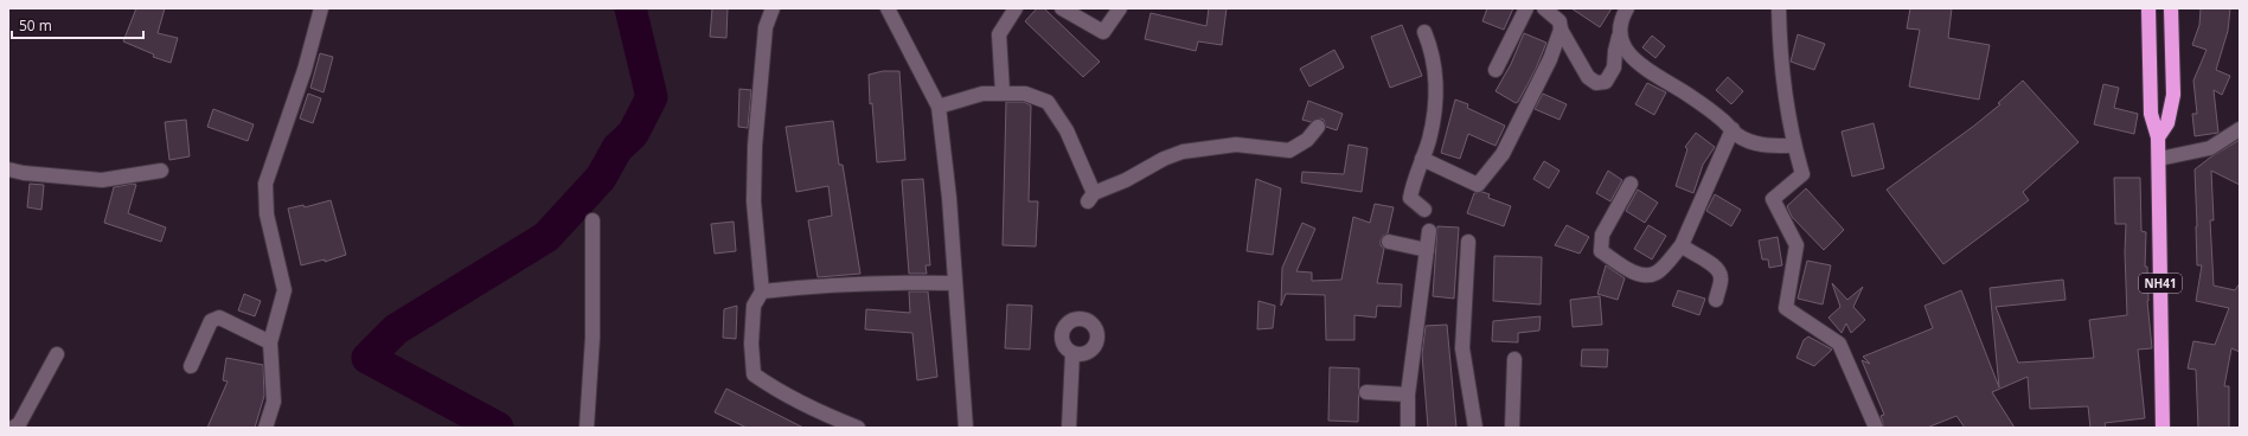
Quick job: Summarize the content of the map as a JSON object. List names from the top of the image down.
{
  "streets": {
    "highway": ["NH41"]
  },
  "scale_bar": "50 m"
}
